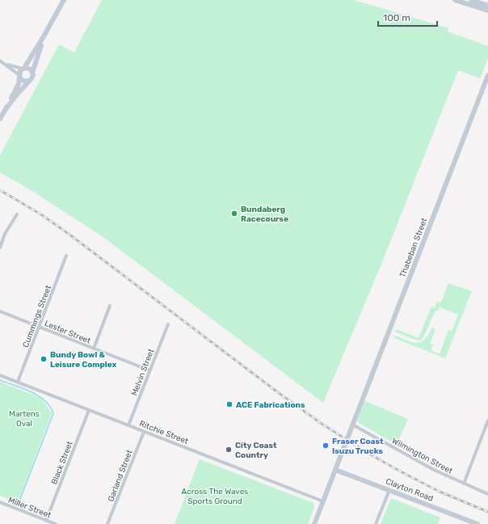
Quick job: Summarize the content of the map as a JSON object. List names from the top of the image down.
{
  "streets": {
    "street": [
      "Thabeban Street",
      "Cummings Street",
      "Lester Street",
      "Melvin Street",
      "Ritchie Street",
      "Wilmington Street",
      "Black Street",
      "Garland Street",
      "Clayton Road",
      "Miller Street"
    ]
  },
  "crossings": [
    ["Thabeban Street", "Ritchie Street"],
    ["Thabeban Street", "Wilmington Street"],
    ["Thabeban Street", "Clayton Road"],
    ["Cummings Street", "Lester Street"],
    ["Cummings Street", "Ritchie Street"],
    ["Lester Street", "Melvin Street"],
    ["Melvin Street", "Ritchie Street"],
    ["Ritchie Street", "Black Street"],
    ["Ritchie Street", "Garland Street"],
    ["Black Street", "Miller Street"]
  ],
  "parks": ["Martens Oval", "Across The Waves Sports Ground"],
  "places": [
    "Bundaberg Racecourse",
    "Bundy Bowl & Leisure Complex",
    "ACE Fabrications",
    "Fraser Coast Isuzu Trucks",
    "City Coast Country"
  ],
  "scale_bar": "100 m"
}
